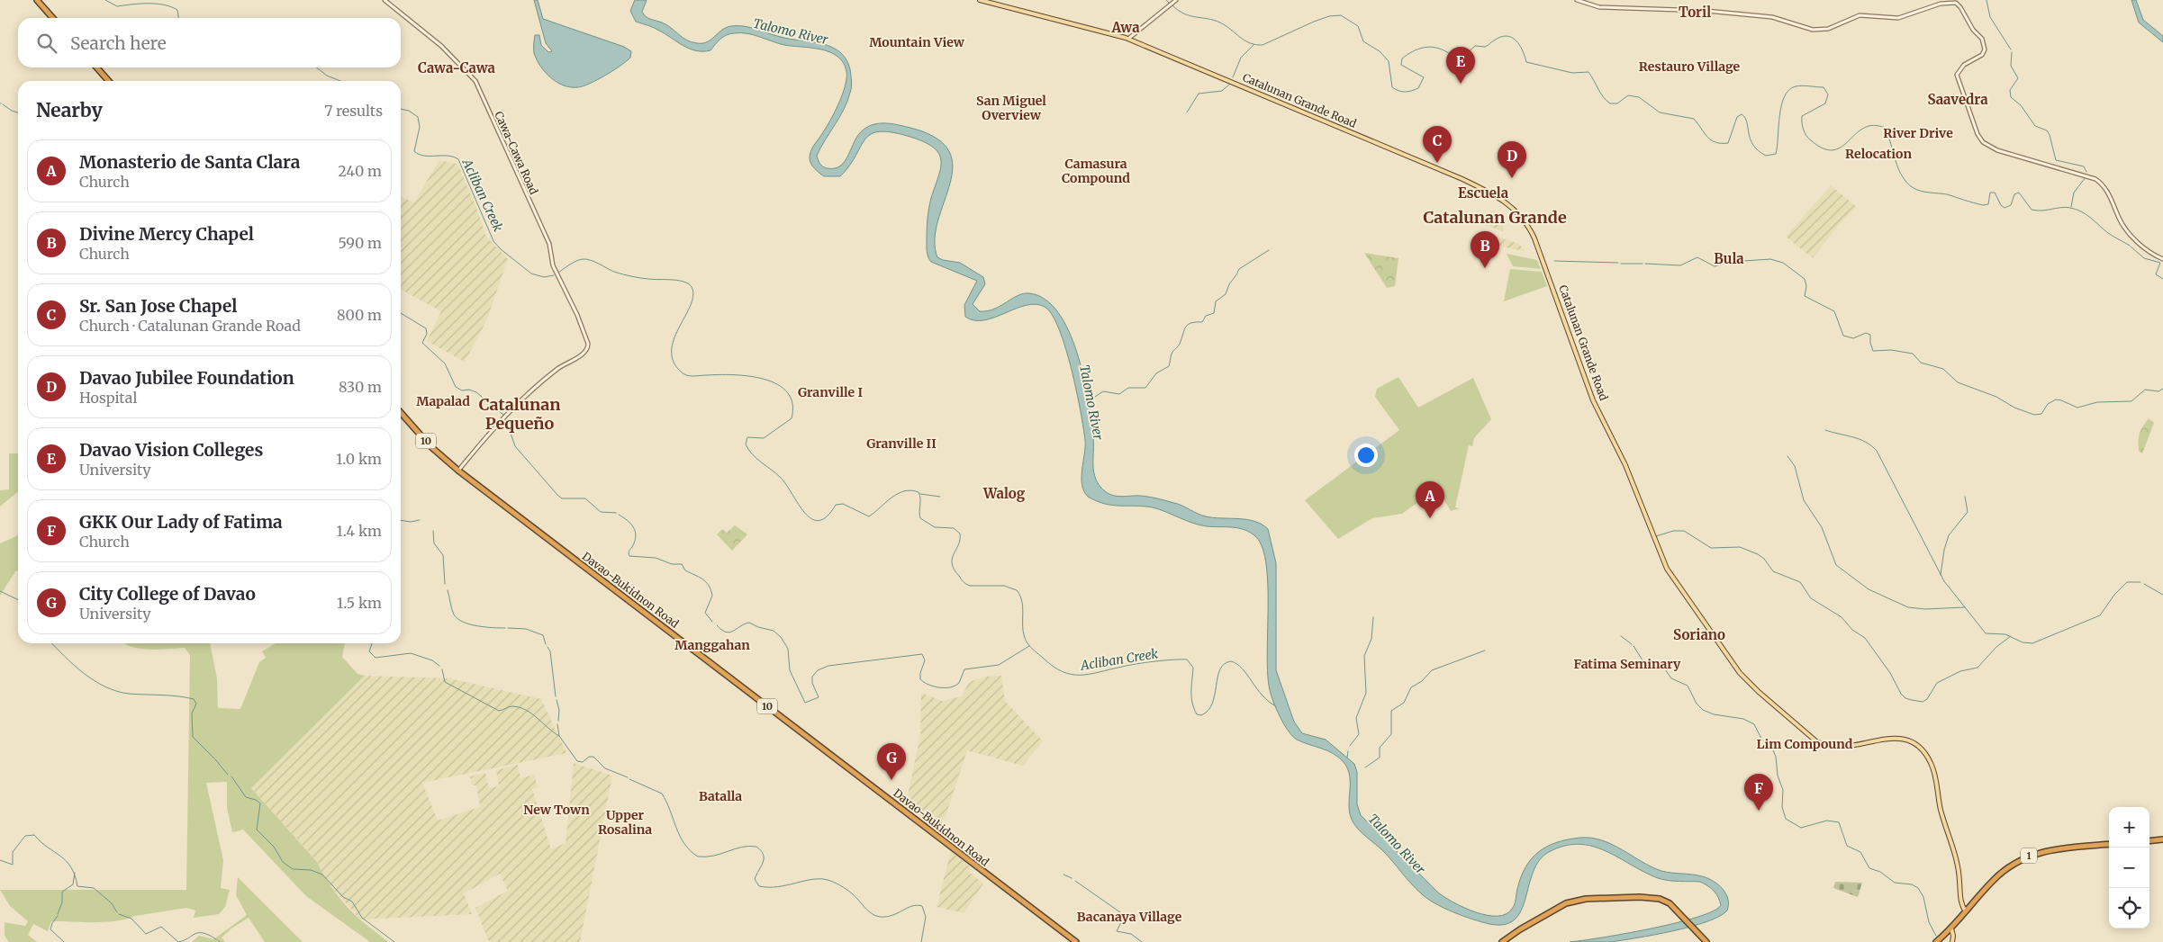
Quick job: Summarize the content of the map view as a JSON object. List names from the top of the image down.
{
  "streets": {
    "highway": ["10", "Davao-Bukidnon Road", "1"],
    "main road": ["Catalunan Grande Road"],
    "street": ["Cawa-Cawa Road"]
  },
  "crossings": [
    ["Catalunan Grande Road", "1"],
    ["Cawa-Cawa Road", "Davao-Bukidnon Road"]
  ],
  "districts": [
    "Toril",
    "Awa",
    "Mountain View",
    "Restauro Village",
    "Cawa-Cawa",
    "Saavedra",
    "San Miguel Overview",
    "River Drive",
    "Relocation",
    "Camasura Compound",
    "Escuela",
    "Catalunan Grande",
    "Bula",
    "Granville I",
    "Mapalad",
    "Catalunan Pequeño",
    "Granville II",
    "Walog",
    "Soriano",
    "Manggahan",
    "Fatima Seminary",
    "Lim Compound",
    "Batalla",
    "New Town",
    "Upper Rosalina",
    "Bacanaya Village"
  ],
  "water": ["Talomo River", "Acliban Creek"],
  "page": {
    "search": "Search here",
    "pins": [
      "E",
      "C",
      "D",
      "B",
      "A",
      "G",
      "F"
    ],
    "heading": ["Nearby", "7 results"],
    "list": [
      {
        "mark": "A",
        "name": "Monasterio de Santa Clara",
        "note": "Church",
        "value": "240 m"
      },
      {
        "mark": "B",
        "name": "Divine Mercy Chapel",
        "note": "Church",
        "value": "590 m"
      },
      {
        "mark": "C",
        "name": "Sr. San Jose Chapel",
        "note": "Church · Catalunan Grande Road",
        "value": "800 m"
      },
      {
        "mark": "D",
        "name": "Davao Jubilee Foundation",
        "note": "Hospital",
        "value": "830 m"
      },
      {
        "mark": "E",
        "name": "Davao Vision Colleges",
        "note": "University",
        "value": "1.0 km"
      },
      {
        "mark": "F",
        "name": "GKK Our Lady of Fatima",
        "note": "Church",
        "value": "1.4 km"
      },
      {
        "mark": "G",
        "name": "City College of Davao",
        "note": "University",
        "value": "1.5 km"
      }
    ],
    "map_buttons": ["+", "−"]
  }
}
